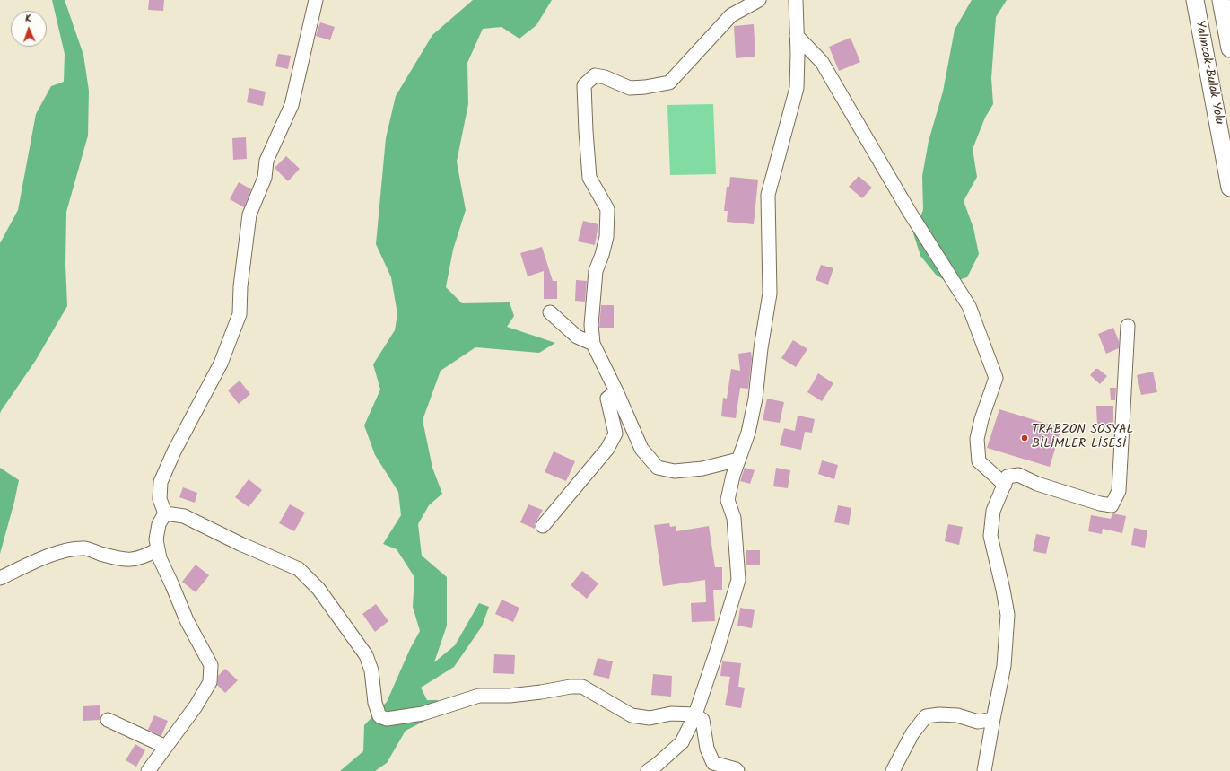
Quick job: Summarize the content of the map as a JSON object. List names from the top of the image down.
{
  "streets": {
    "main road": ["Yalıncak-Bulak Yolu"]
  },
  "places": ["TRABZON SOSYAL BİLİMLER LİSESİ"],
  "north": "top"
}
